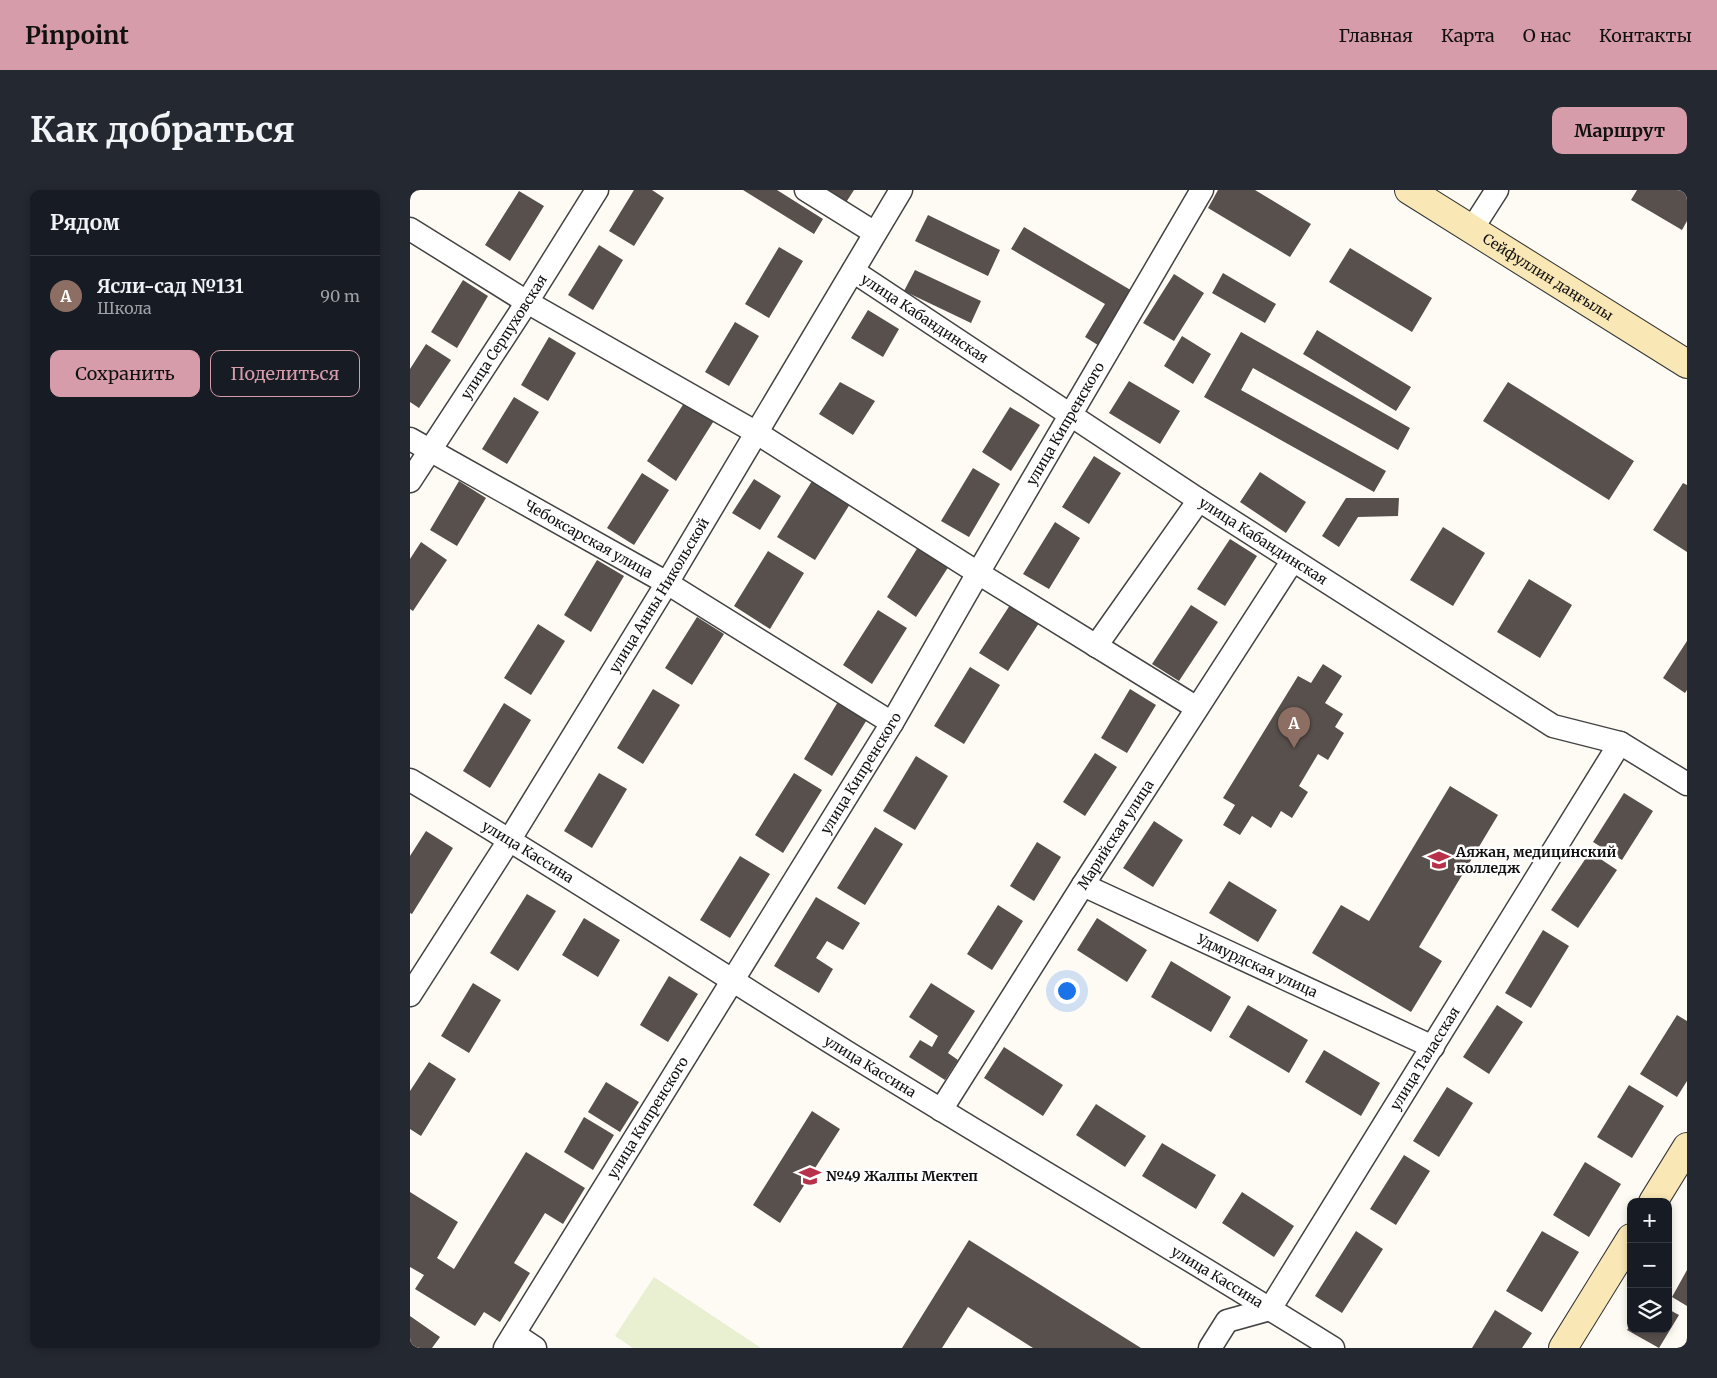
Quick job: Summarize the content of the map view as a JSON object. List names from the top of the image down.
{
  "streets": {
    "main road": ["Сейфуллин даңғылы"],
    "street": [
      "улица Кабандинская",
      "улица Серпуховская",
      "улица Кипренского",
      "Чебоксарская улица",
      "улица Анны Никольской",
      "Марийская улица",
      "улица Кассина",
      "Удмурдская улица",
      "улица Таласская"
    ]
  },
  "crossings": [
    ["улица Кабандинская", "улица Кипренского"],
    ["улица Кабандинская", "улица Анны Никольской"],
    ["улица Кабандинская", "Марийская улица"],
    ["улица Кабандинская", "улица Таласская"],
    ["улица Серпуховская", "Чебоксарская улица"],
    ["улица Кипренского", "Чебоксарская улица"],
    ["улица Кипренского", "улица Кассина"],
    ["Чебоксарская улица", "улица Анны Никольской"],
    ["улица Анны Никольской", "улица Кассина"],
    ["Марийская улица", "улица Кассина"],
    ["Марийская улица", "Удмурдская улица"],
    ["улица Кассина", "улица Таласская"],
    ["Удмурдская улица", "улица Таласская"]
  ],
  "places": {
    "school or university": ["Аяжан, медицинский колледж", "№49 Жалпы Мектеп"]
  },
  "page": {
    "header": "Pinpoint",
    "nav": [
      "Главная",
      "Карта",
      "О нас",
      "Контакты"
    ],
    "buttons": [
      "Маршрут",
      ["Сохранить", "Поделиться"]
    ],
    "title": "Как добраться",
    "heading": "Рядом",
    "list": [
      {
        "mark": "A",
        "name": "Ясли-сад №131",
        "note": "Школа",
        "value": "90 m"
      }
    ],
    "pins": "A",
    "map_buttons": ["+", "−"]
  }
}
